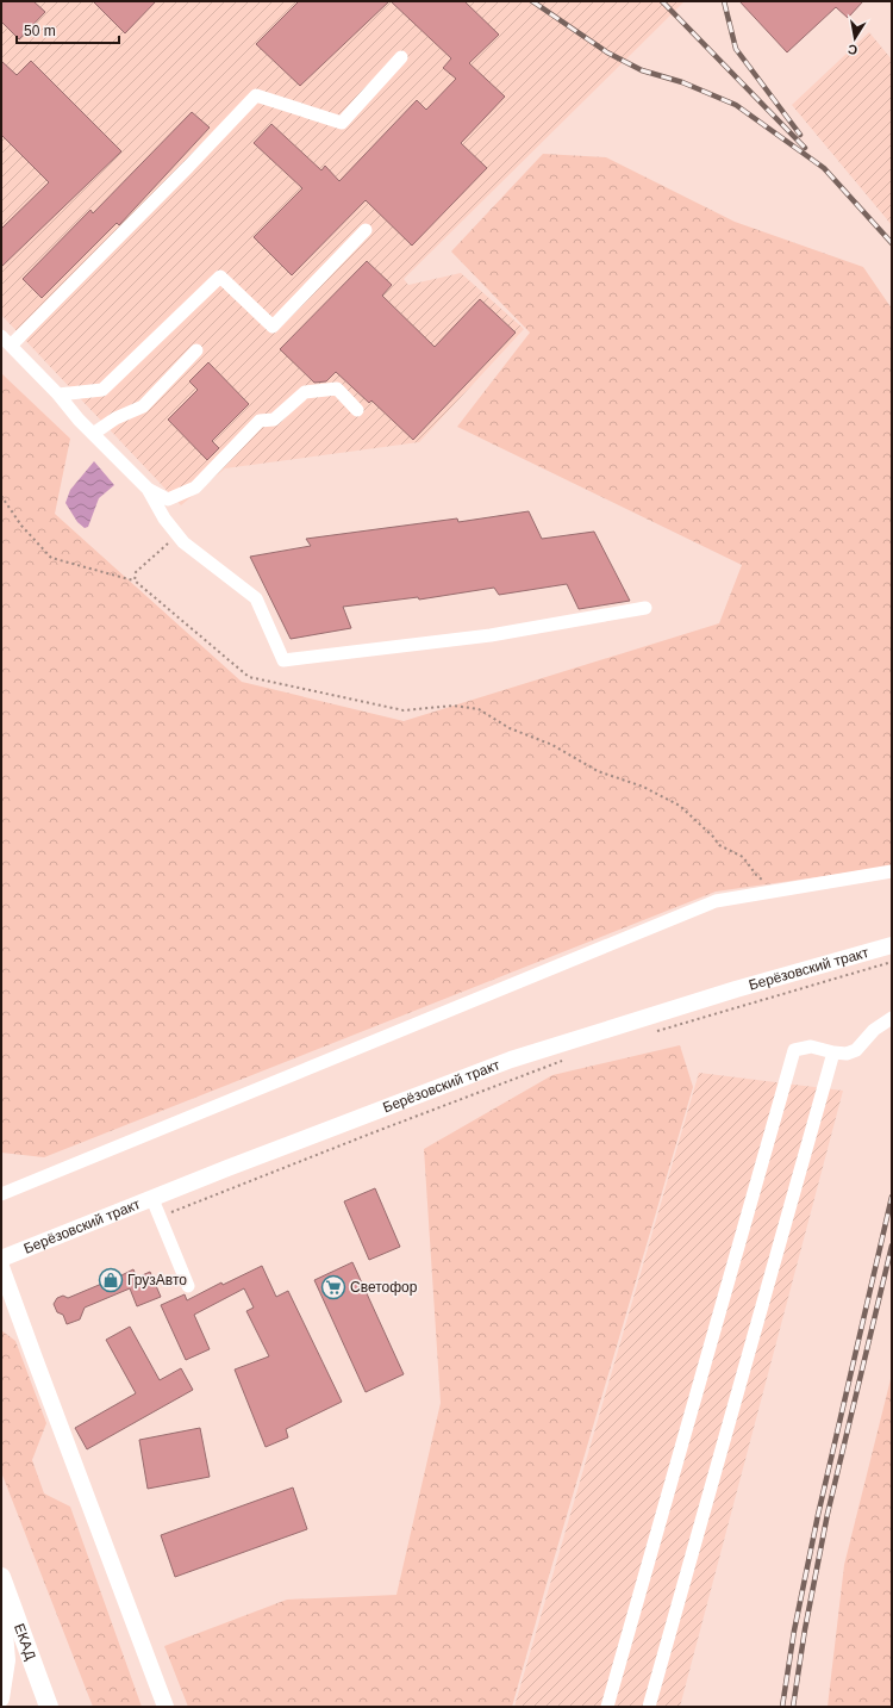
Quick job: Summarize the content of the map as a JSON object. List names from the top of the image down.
{
  "streets": {
    "highway": ["ЕКАД"],
    "main road": ["Берёзовский тракт"]
  },
  "places": {
    "shop": ["ГрузАвто"],
    "supermarket": ["Светофор"]
  },
  "scale_bar": "50 m",
  "north": "bottom"
}
